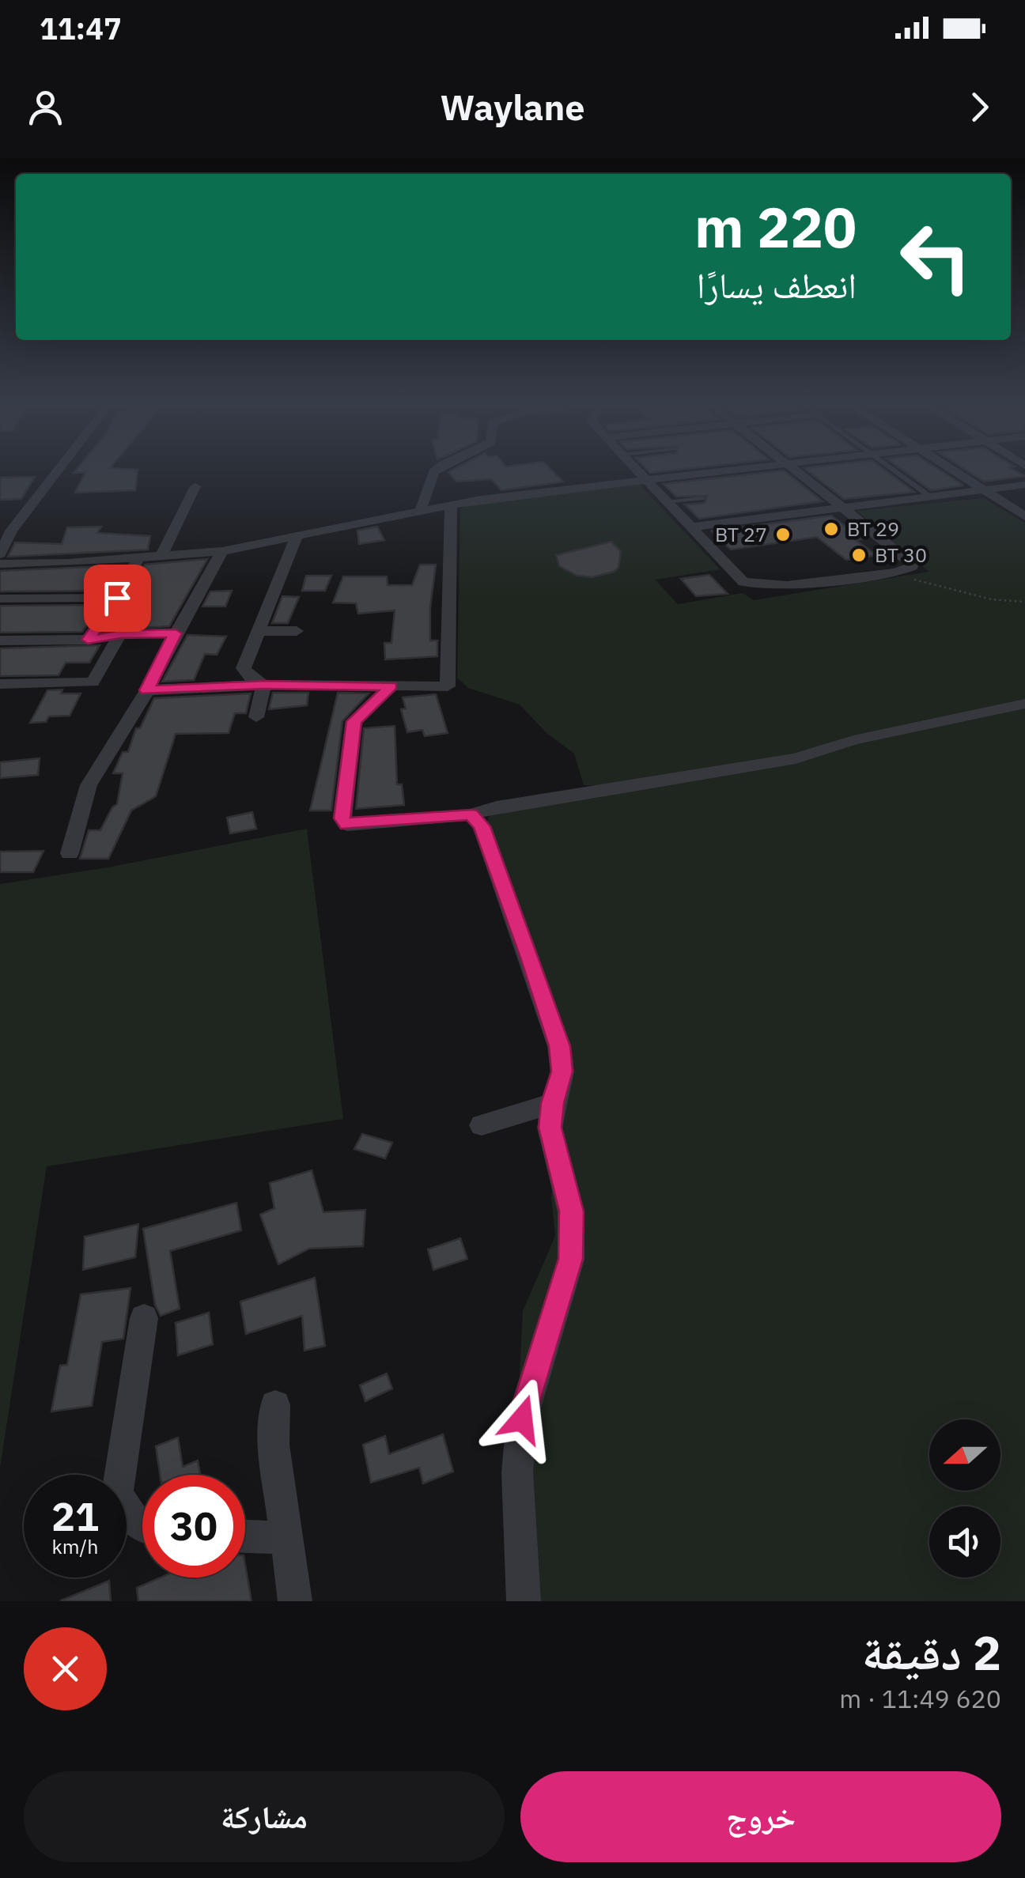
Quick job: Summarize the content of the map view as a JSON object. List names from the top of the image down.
{
  "places": ["BT 29", "BT 27", "BT 30"],
  "north": "left",
  "page": {
    "status": "11:47",
    "header": "Waylane",
    "turn": ["220 m", "انعطف يسارًا"],
    "speed": "21 km/h",
    "limit": "30",
    "heading": ["2 دقيقة", "620 m · 11:49"],
    "buttons": ["خروج", "مشاركة"]
  }
}
